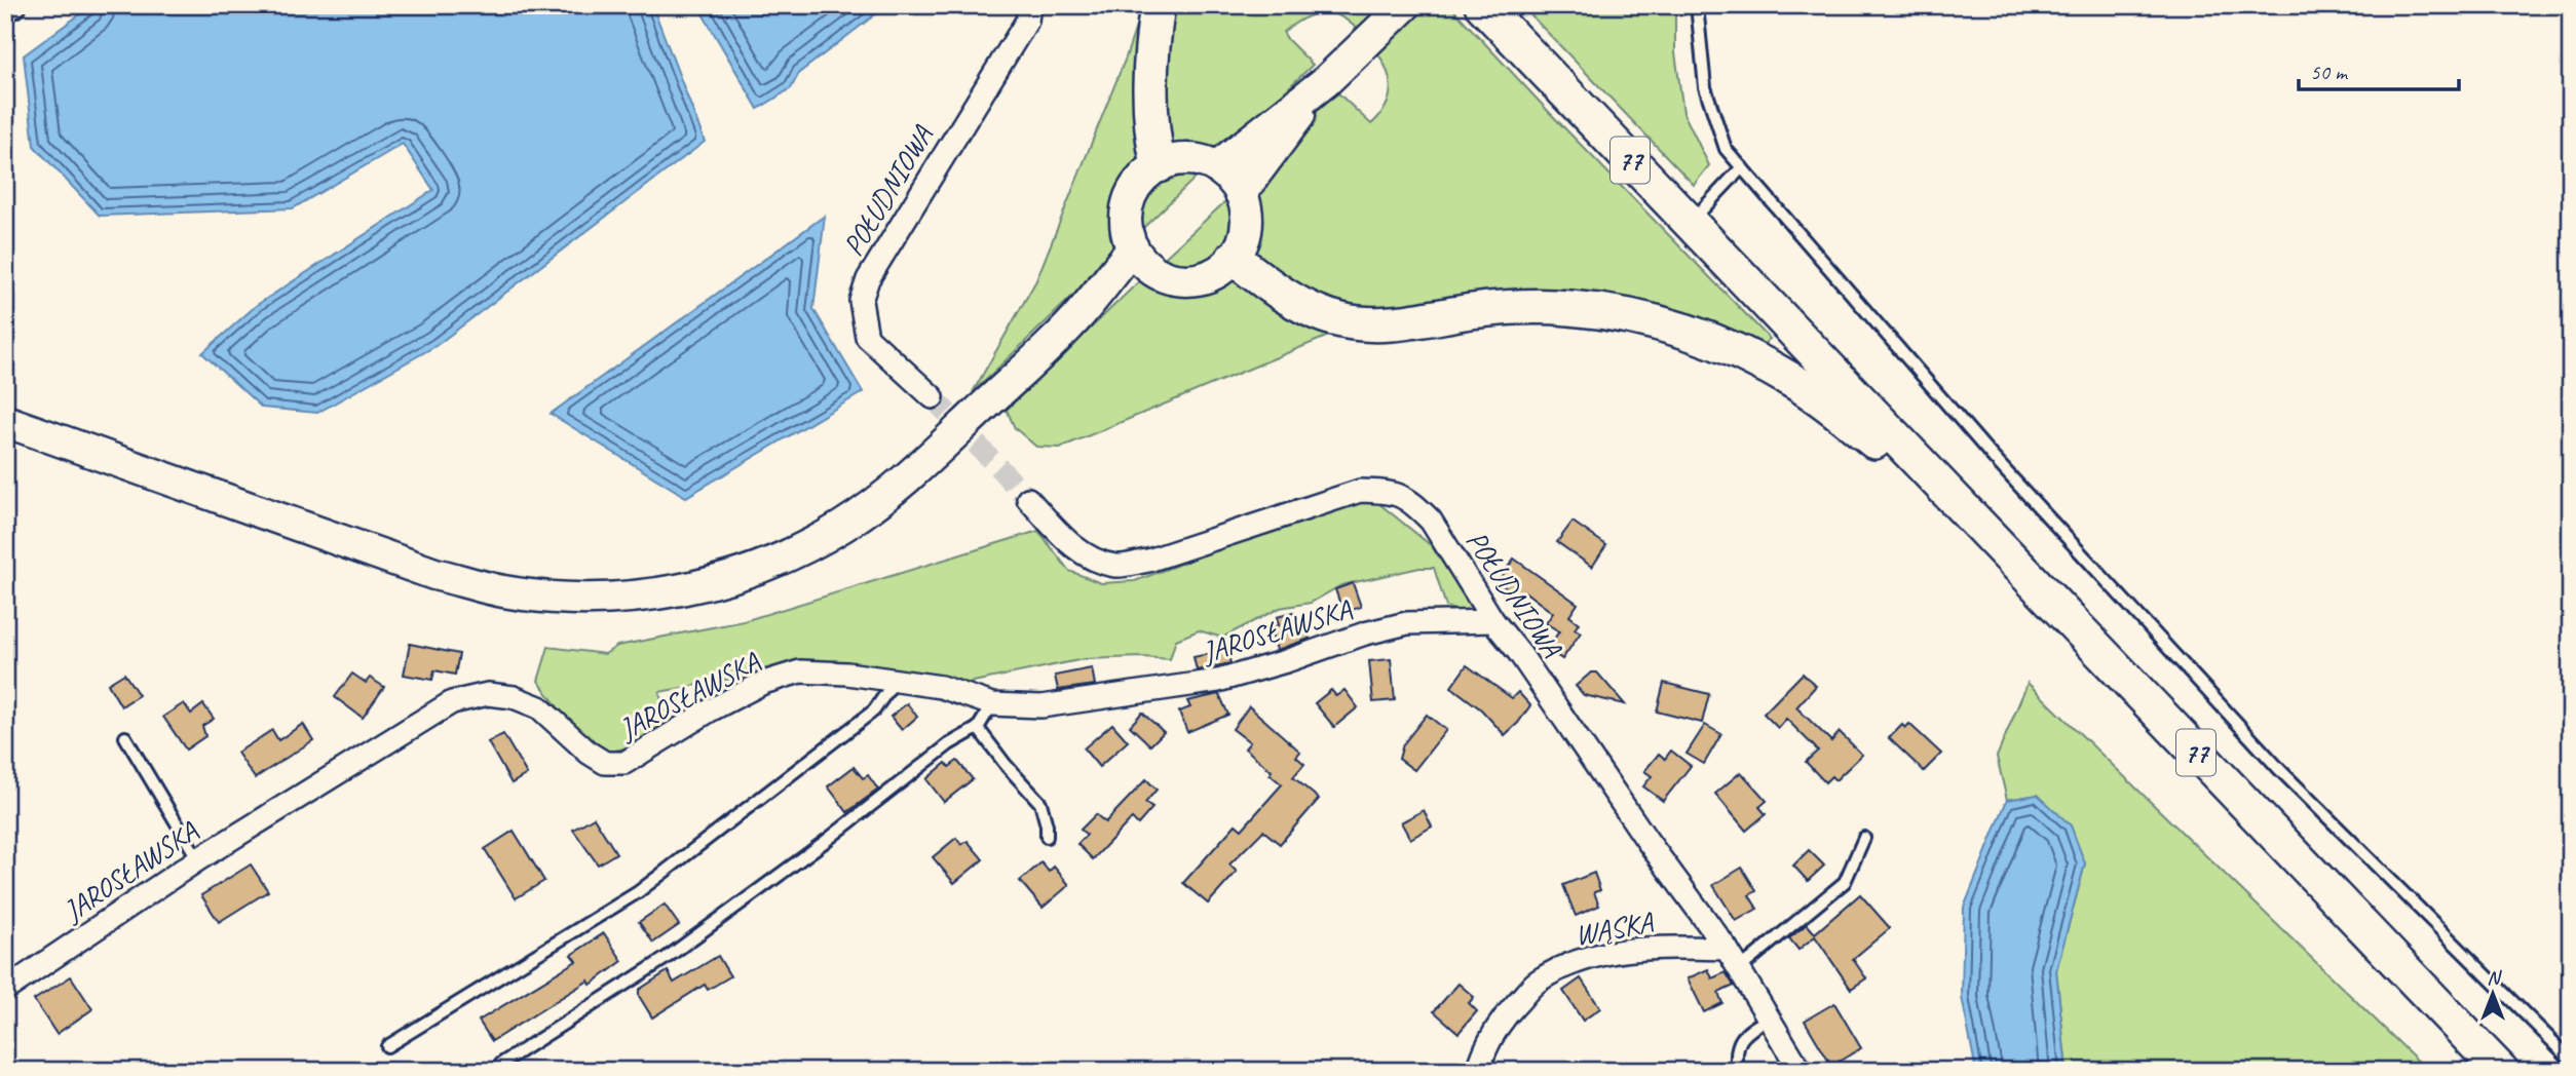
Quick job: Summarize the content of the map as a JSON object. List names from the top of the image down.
{
  "streets": {
    "main road": ["77"],
    "street": ["POŁUDNIOWA", "JAROSŁAWSKA", "WĄSKA"]
  },
  "crossings": [
    ["POŁUDNIOWA", "JAROSŁAWSKA"],
    ["POŁUDNIOWA", "WĄSKA"]
  ],
  "scale_bar": "50 m",
  "north": "top"
}
